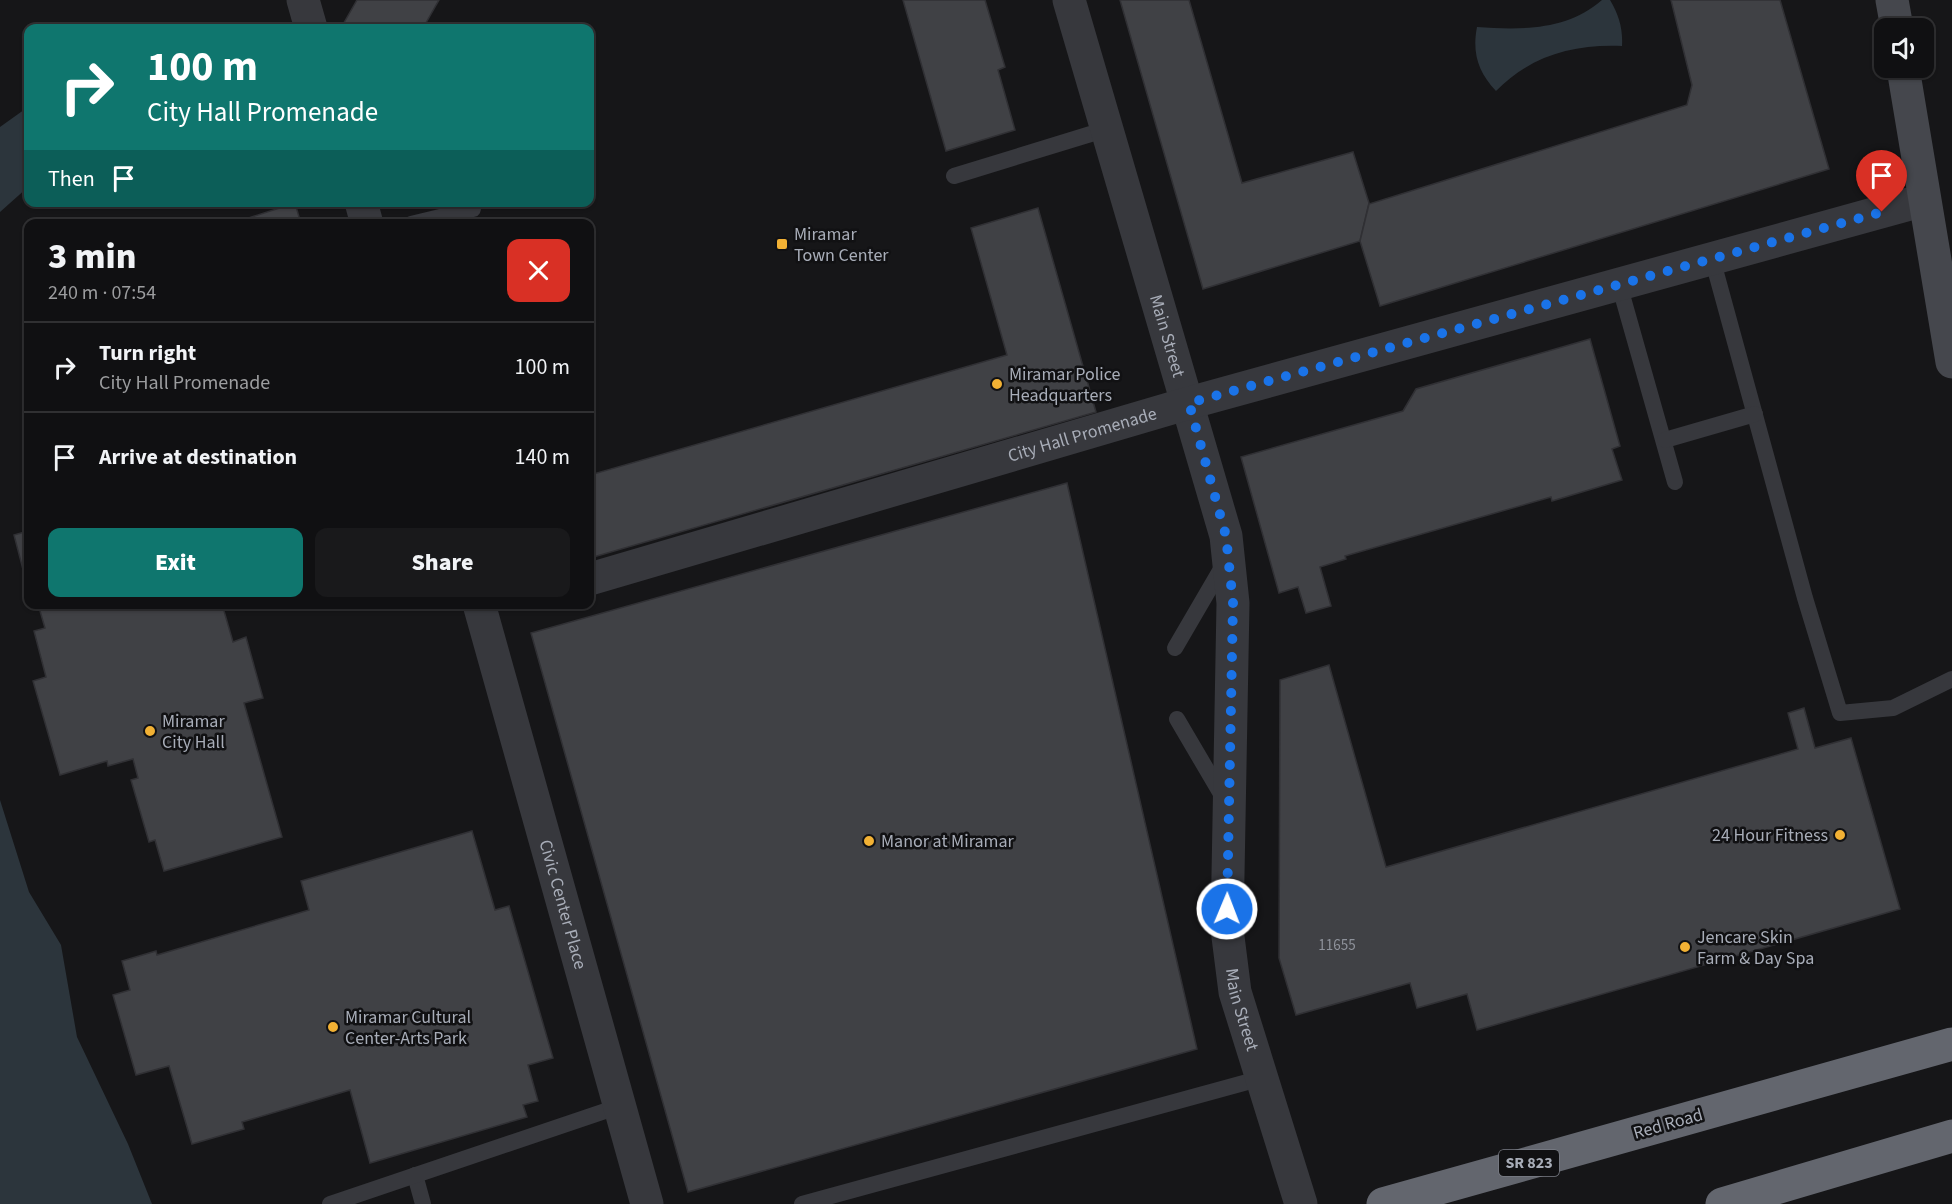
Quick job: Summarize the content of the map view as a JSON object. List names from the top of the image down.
{
  "streets": {
    "highway": ["Red Road", "SR 823"],
    "street": ["Main Street", "City Hall Promenade", "Civic Center Place"]
  },
  "crossings": [
    ["Main Street", "City Hall Promenade"]
  ],
  "places": {
    "transit": ["Miramar Town Center"],
    "other": [
      "Miramar Police Headquarters",
      "Miramar City Hall",
      "24 Hour Fitness",
      "Manor at Miramar",
      "Jencare Skin Farm & Day Spa",
      "Miramar Cultural Center-Arts Park"
    ]
  },
  "house_numbers": ["11655"],
  "page": {
    "turn": ["100 m", "City Hall Promenade"],
    "then": "Then",
    "heading": ["3 min", "240 m · 07:54"],
    "list": [
      {
        "name": "Turn right",
        "note": "City Hall Promenade",
        "value": "100 m"
      },
      {
        "name": "Arrive at destination",
        "value": "140 m"
      }
    ],
    "buttons": ["Exit", "Share"]
  }
}
